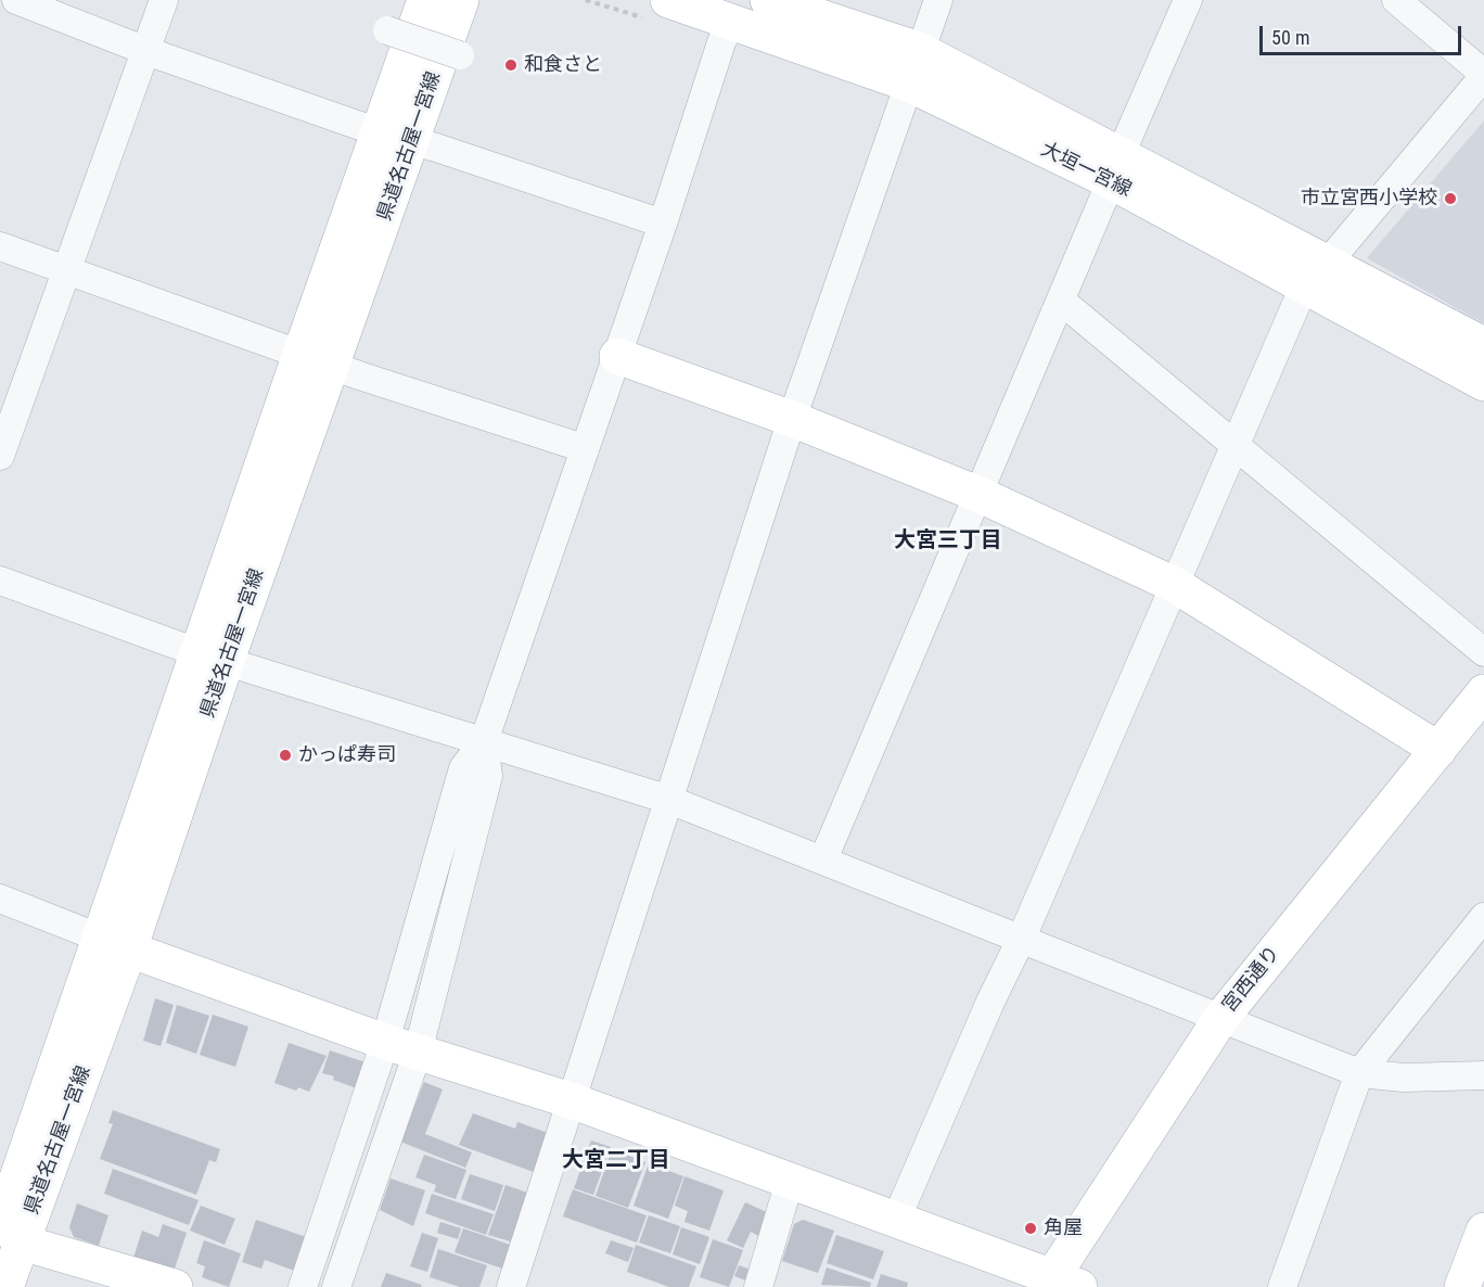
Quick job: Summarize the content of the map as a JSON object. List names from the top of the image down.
{
  "streets": {
    "main road": ["県道名古屋一宮線", "大垣一宮線", "宮西通り"]
  },
  "districts": ["大宮三丁目", "大宮二丁目"],
  "places": [
    "和食さと",
    "市立宮西小学校",
    "かっぱ寿司",
    "角屋"
  ],
  "scale_bar": "50 m"
}
